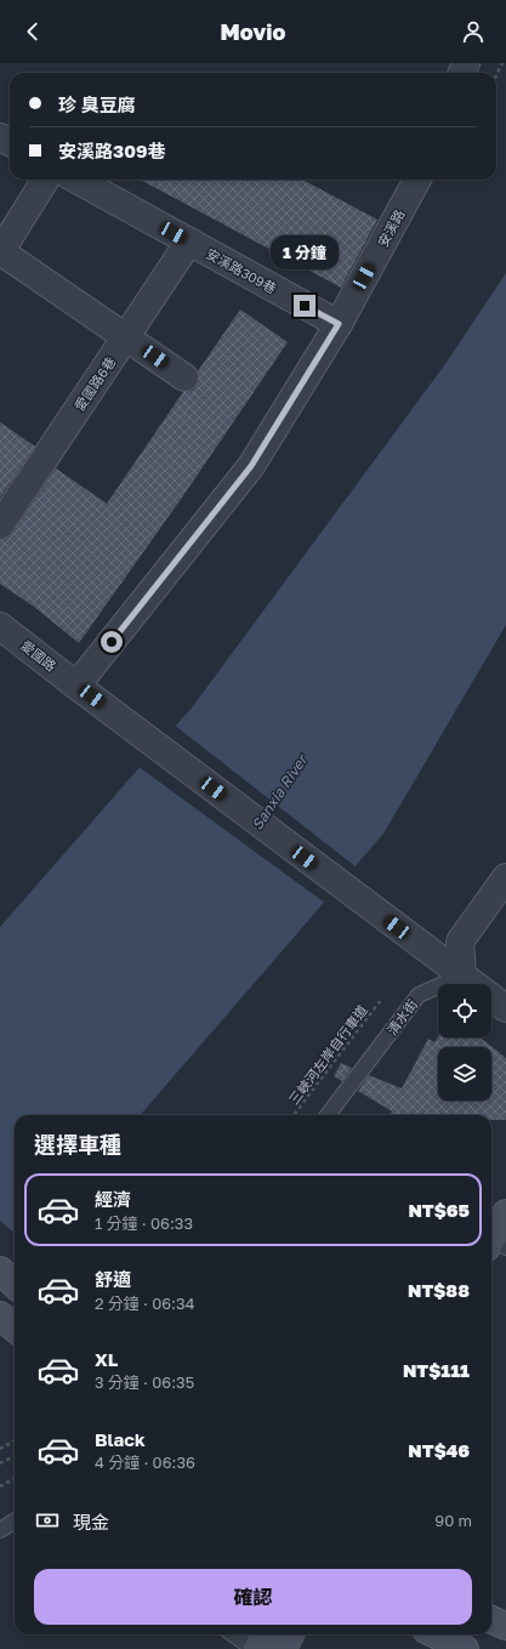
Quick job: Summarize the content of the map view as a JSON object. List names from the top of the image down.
{
  "streets": {
    "street": [
      "安溪路",
      "安溪路309巷",
      "愛國路6巷",
      "愛國路"
    ],
    "lane": ["清水街"],
    "path": ["三峽河左岸自行車道"]
  },
  "crossings": [
    ["安溪路", "安溪路309巷"],
    ["安溪路", "愛國路"],
    ["安溪路309巷", "愛國路6巷"],
    ["愛國路", "清水街"]
  ],
  "water": ["Sanxia River"],
  "page": {
    "header": "Movio",
    "banner": ["珍 臭豆腐", "安溪路309巷"],
    "bubble": "1 分鐘",
    "heading": "選擇車種",
    "list": [
      {
        "name": "經濟",
        "note": "1 分鐘 · 06:33",
        "value": "NT$65"
      },
      {
        "name": "舒適",
        "note": "2 分鐘 · 06:34",
        "value": "NT$88"
      },
      {
        "name": "XL",
        "note": "3 分鐘 · 06:35",
        "value": "NT$111"
      },
      {
        "name": "Black",
        "note": "4 分鐘 · 06:36",
        "value": "NT$46"
      }
    ],
    "pay": ["現金", "90 m"],
    "buttons": "確認"
  }
}
